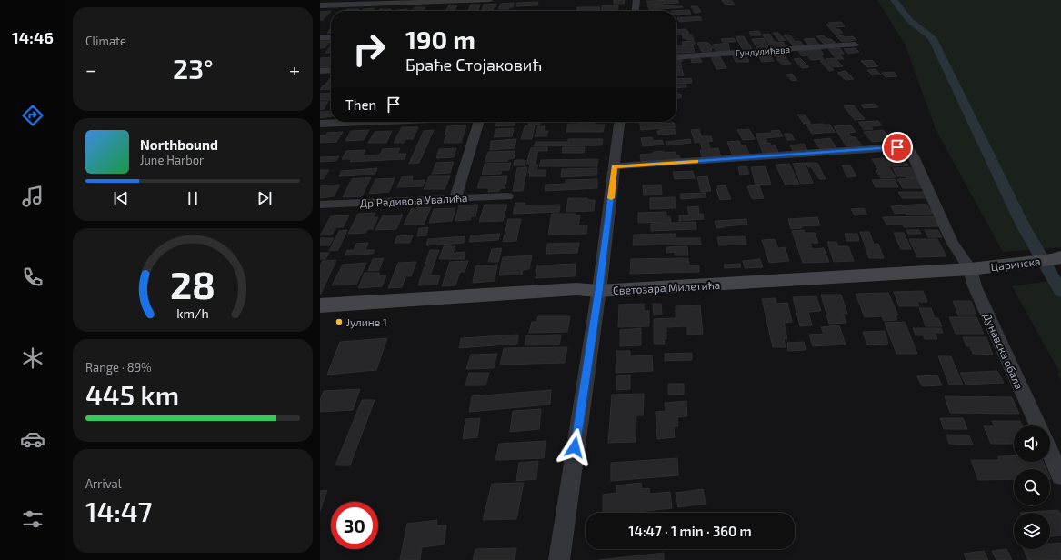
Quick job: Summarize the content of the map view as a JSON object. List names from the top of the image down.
{
  "streets": {
    "main road": ["Царинска", "Светозара Милетића"],
    "street": ["Гундулићева", "Др Радивоја Увалића", "Дунавска обала"]
  },
  "crossings": [
    ["Царинска", "Светозара Милетића"],
    ["Царинска", "Дунавска обала"],
    ["Светозара Милетића", "Дунавска обала"]
  ],
  "places": ["Јулине 1"],
  "page": {
    "tabs": "14:46",
    "tile": [
      "Climate",
      ["Range · 89%", "445 km"],
      ["Arrival", "14:47"]
    ],
    "turn": ["190 m", "Браће Стојаковић"],
    "heat": ["−", "23°", "+"],
    "then": "Then",
    "song": ["Northbound", "June Harbor"],
    "limit": "30",
    "trip": "14:47 · 1 min · 360 m",
    "gauge": ["28", "km/h"]
  }
}
